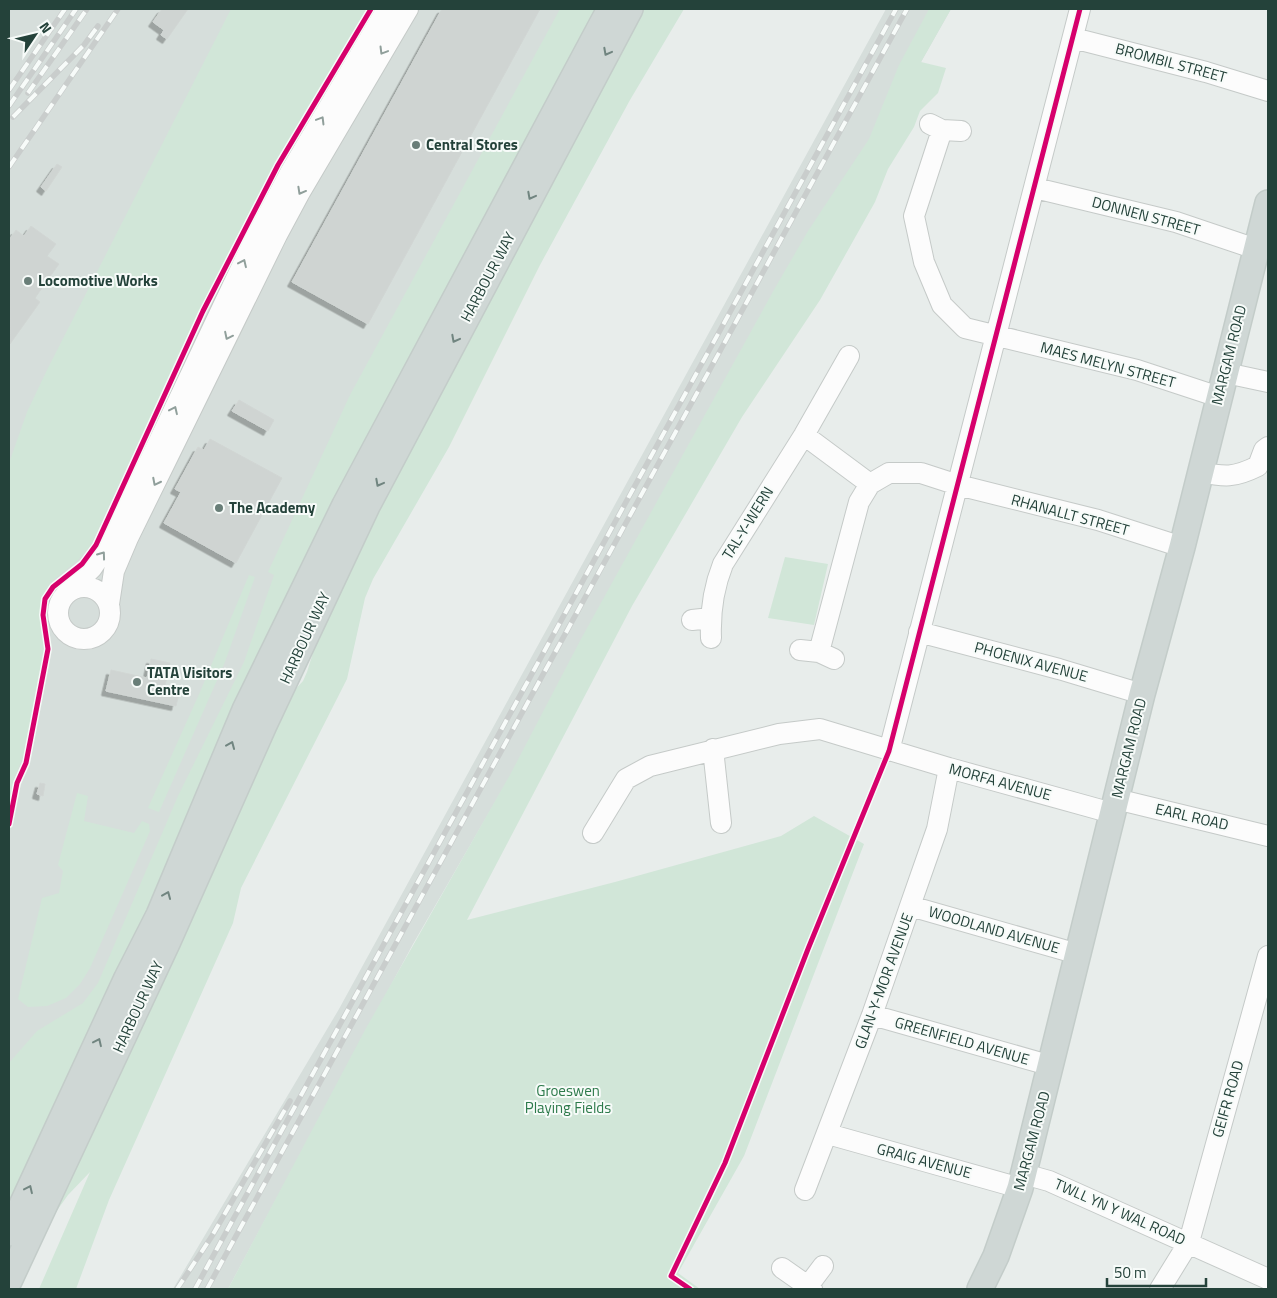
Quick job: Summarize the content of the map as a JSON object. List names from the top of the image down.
{
  "streets": {
    "main road": ["HARBOUR WAY", "MARGAM ROAD"],
    "street": [
      "BROMBIL STREET",
      "DONNEN STREET",
      "MAES MELYN STREET",
      "RHANALLT STREET",
      "TAL-Y-WERN",
      "PHOENIX AVENUE",
      "MORFA AVENUE",
      "EARL ROAD",
      "WOODLAND AVENUE",
      "GLAN-Y-MOR AVENUE",
      "GREENFIELD AVENUE",
      "GEIFR ROAD",
      "GRAIG AVENUE",
      "TWLL YN Y WAL ROAD"
    ]
  },
  "crossings": [
    ["DONNEN STREET", "MARGAM ROAD"],
    ["MARGAM ROAD", "MAES MELYN STREET"],
    ["MARGAM ROAD", "RHANALLT STREET"],
    ["MARGAM ROAD", "PHOENIX AVENUE"],
    ["MARGAM ROAD", "MORFA AVENUE"],
    ["MARGAM ROAD", "EARL ROAD"],
    ["MARGAM ROAD", "WOODLAND AVENUE"],
    ["MARGAM ROAD", "GREENFIELD AVENUE"],
    ["MARGAM ROAD", "GRAIG AVENUE"],
    ["MARGAM ROAD", "TWLL YN Y WAL ROAD"],
    ["MORFA AVENUE", "EARL ROAD"],
    ["MORFA AVENUE", "GLAN-Y-MOR AVENUE"],
    ["WOODLAND AVENUE", "GLAN-Y-MOR AVENUE"],
    ["GLAN-Y-MOR AVENUE", "GREENFIELD AVENUE"],
    ["GLAN-Y-MOR AVENUE", "GRAIG AVENUE"],
    ["GEIFR ROAD", "TWLL YN Y WAL ROAD"],
    ["GRAIG AVENUE", "TWLL YN Y WAL ROAD"]
  ],
  "parks": ["Groeswen Playing Fields"],
  "places": [
    "Central Stores",
    "Locomotive Works",
    "The Academy",
    "TATA Visitors Centre"
  ],
  "scale_bar": "50 m",
  "north": "top right"
}
